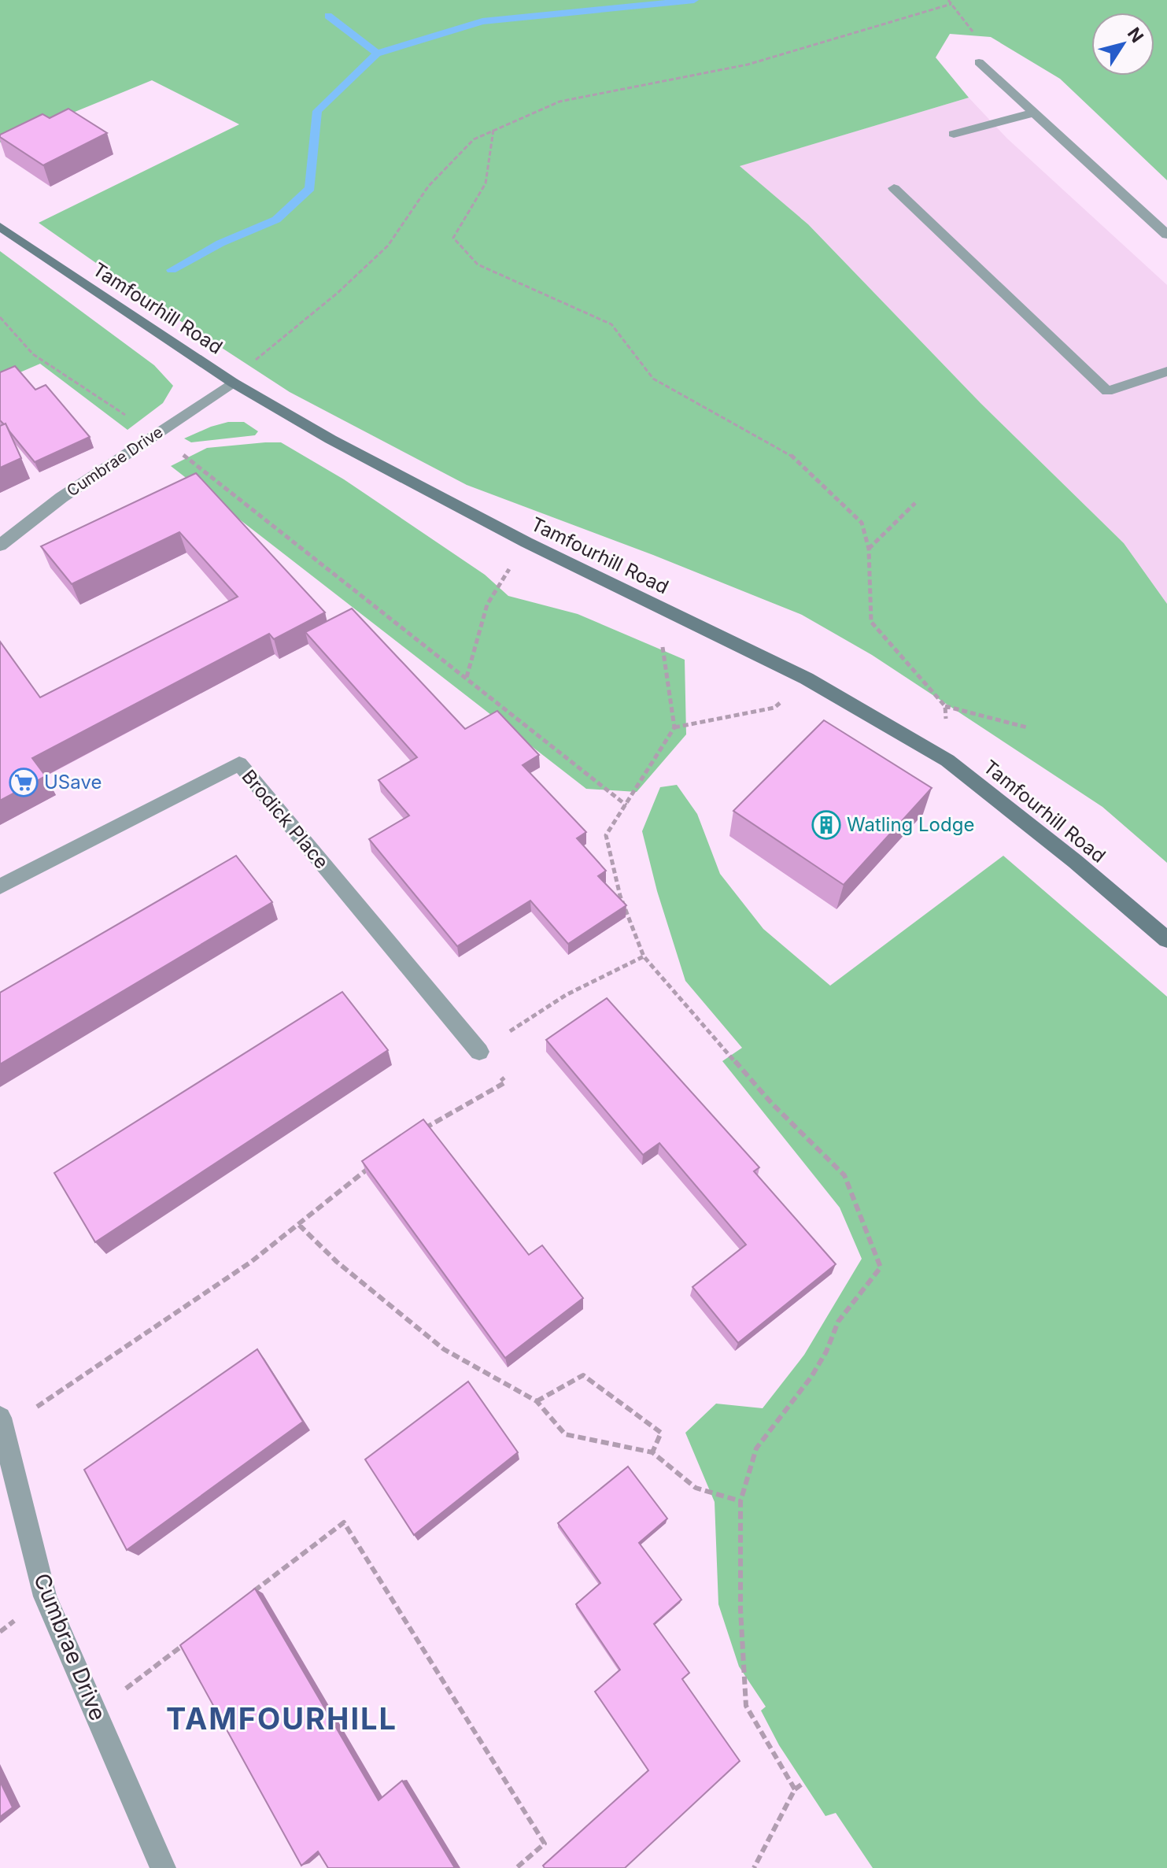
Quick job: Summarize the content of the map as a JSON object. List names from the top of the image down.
{
  "streets": {
    "main road": ["Tamfourhill Road"],
    "street": ["Cumbrae Drive", "Brodick Place"]
  },
  "crossings": [
    ["Tamfourhill Road", "Cumbrae Drive"]
  ],
  "districts": ["TAMFOURHILL"],
  "places": {
    "supermarket": ["USave"],
    "building": ["Watling Lodge"]
  },
  "north": "top right"
}
